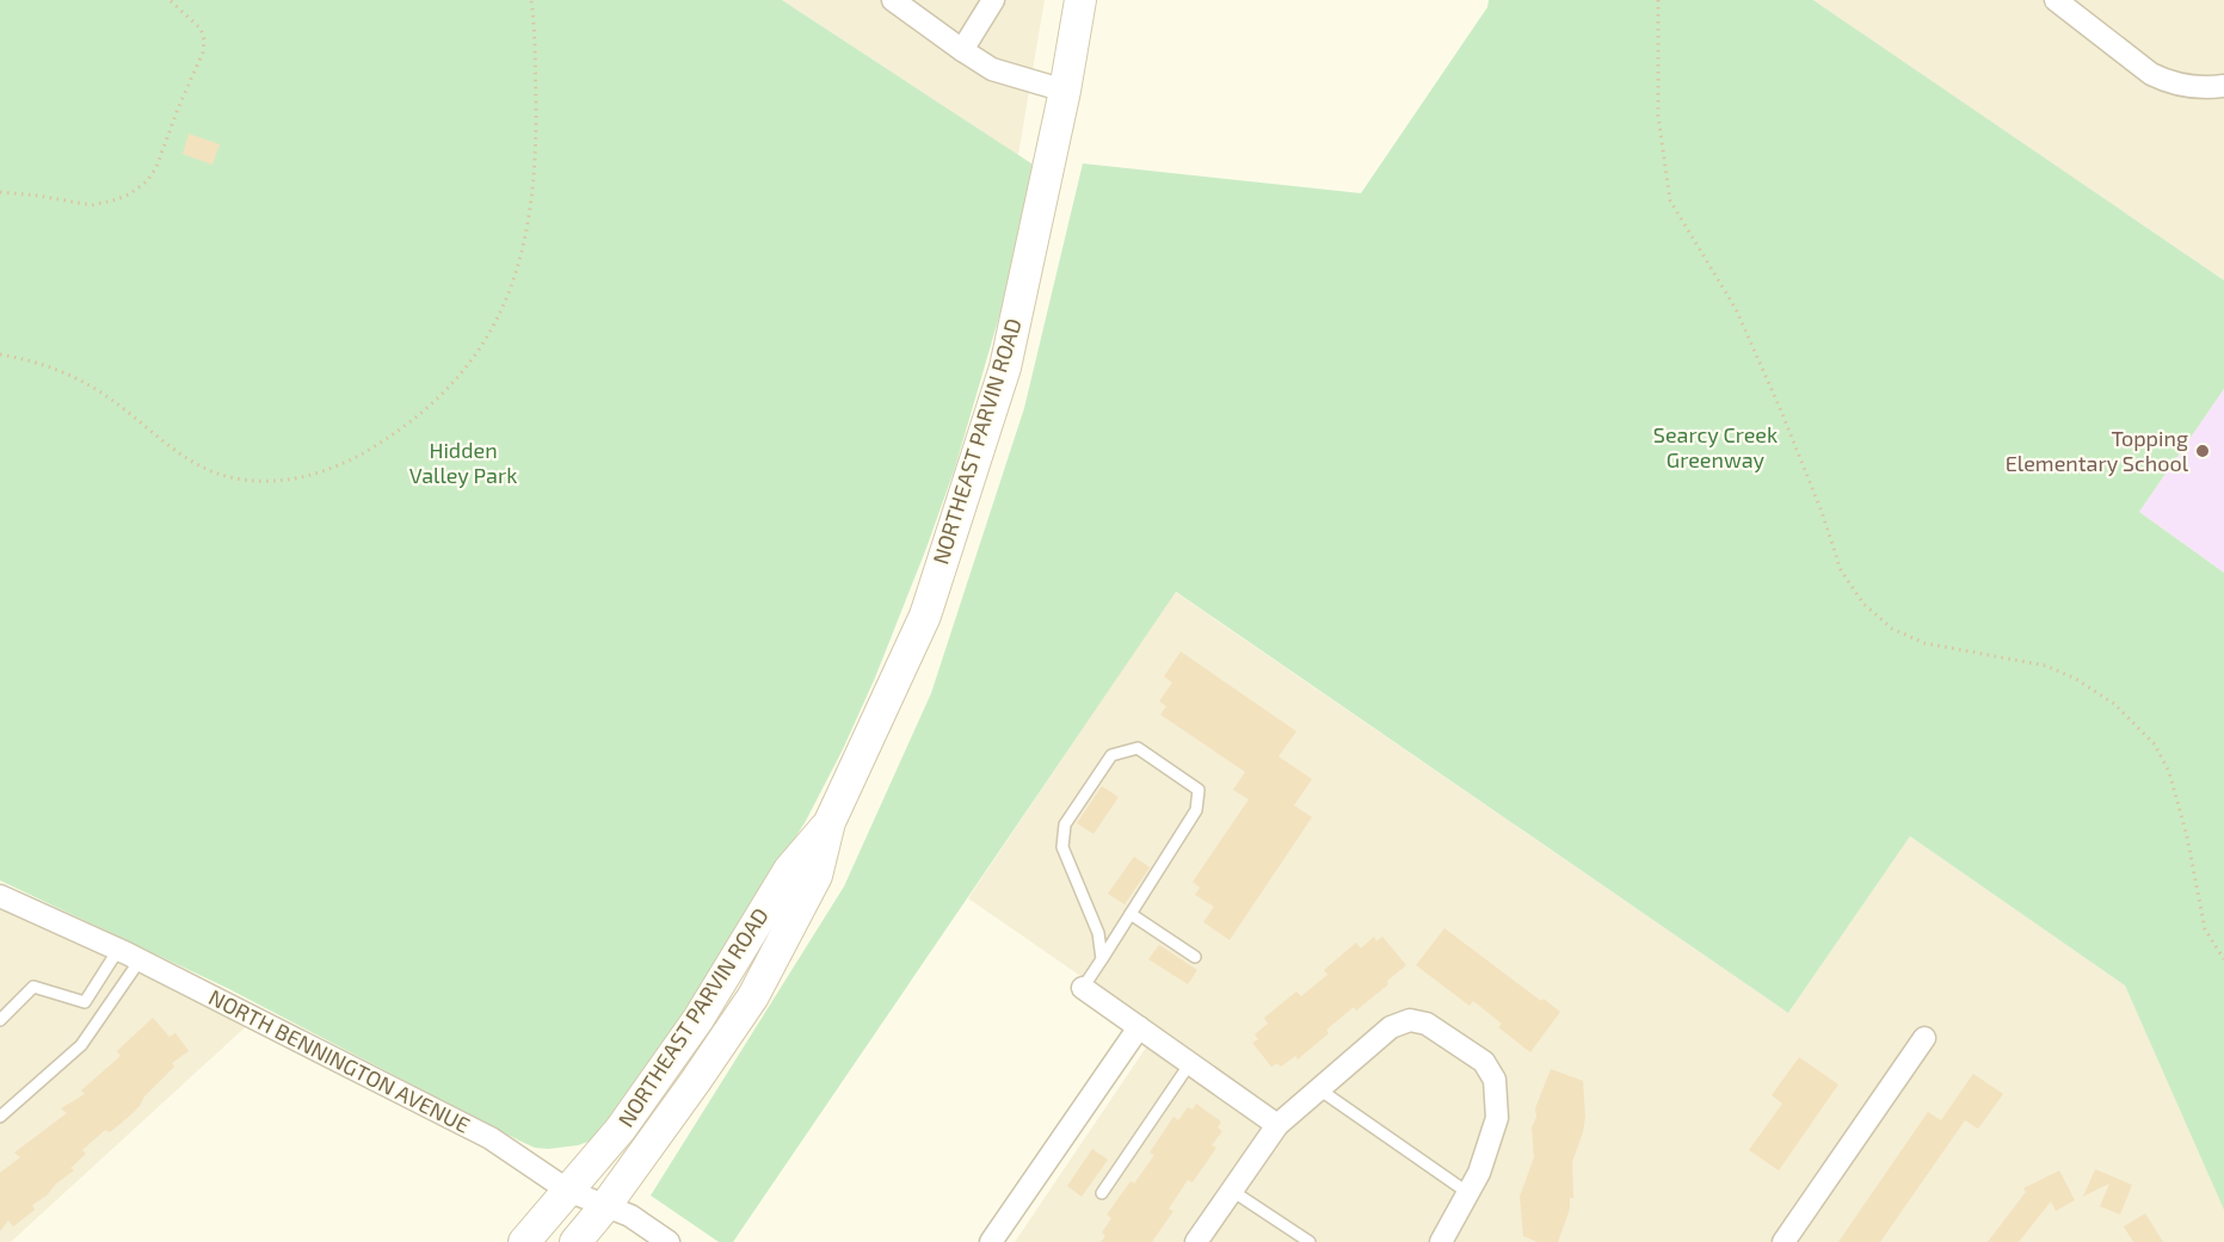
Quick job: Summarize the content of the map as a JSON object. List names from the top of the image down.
{
  "streets": {
    "main road": ["NORTHEAST PARVIN ROAD"],
    "street": ["NORTH BENNINGTON AVENUE"]
  },
  "crossings": [
    ["NORTHEAST PARVIN ROAD", "NORTH BENNINGTON AVENUE"]
  ],
  "parks": ["Searcy Creek Greenway", "Hidden Valley Park"],
  "places": ["Topping Elementary School"]
}
